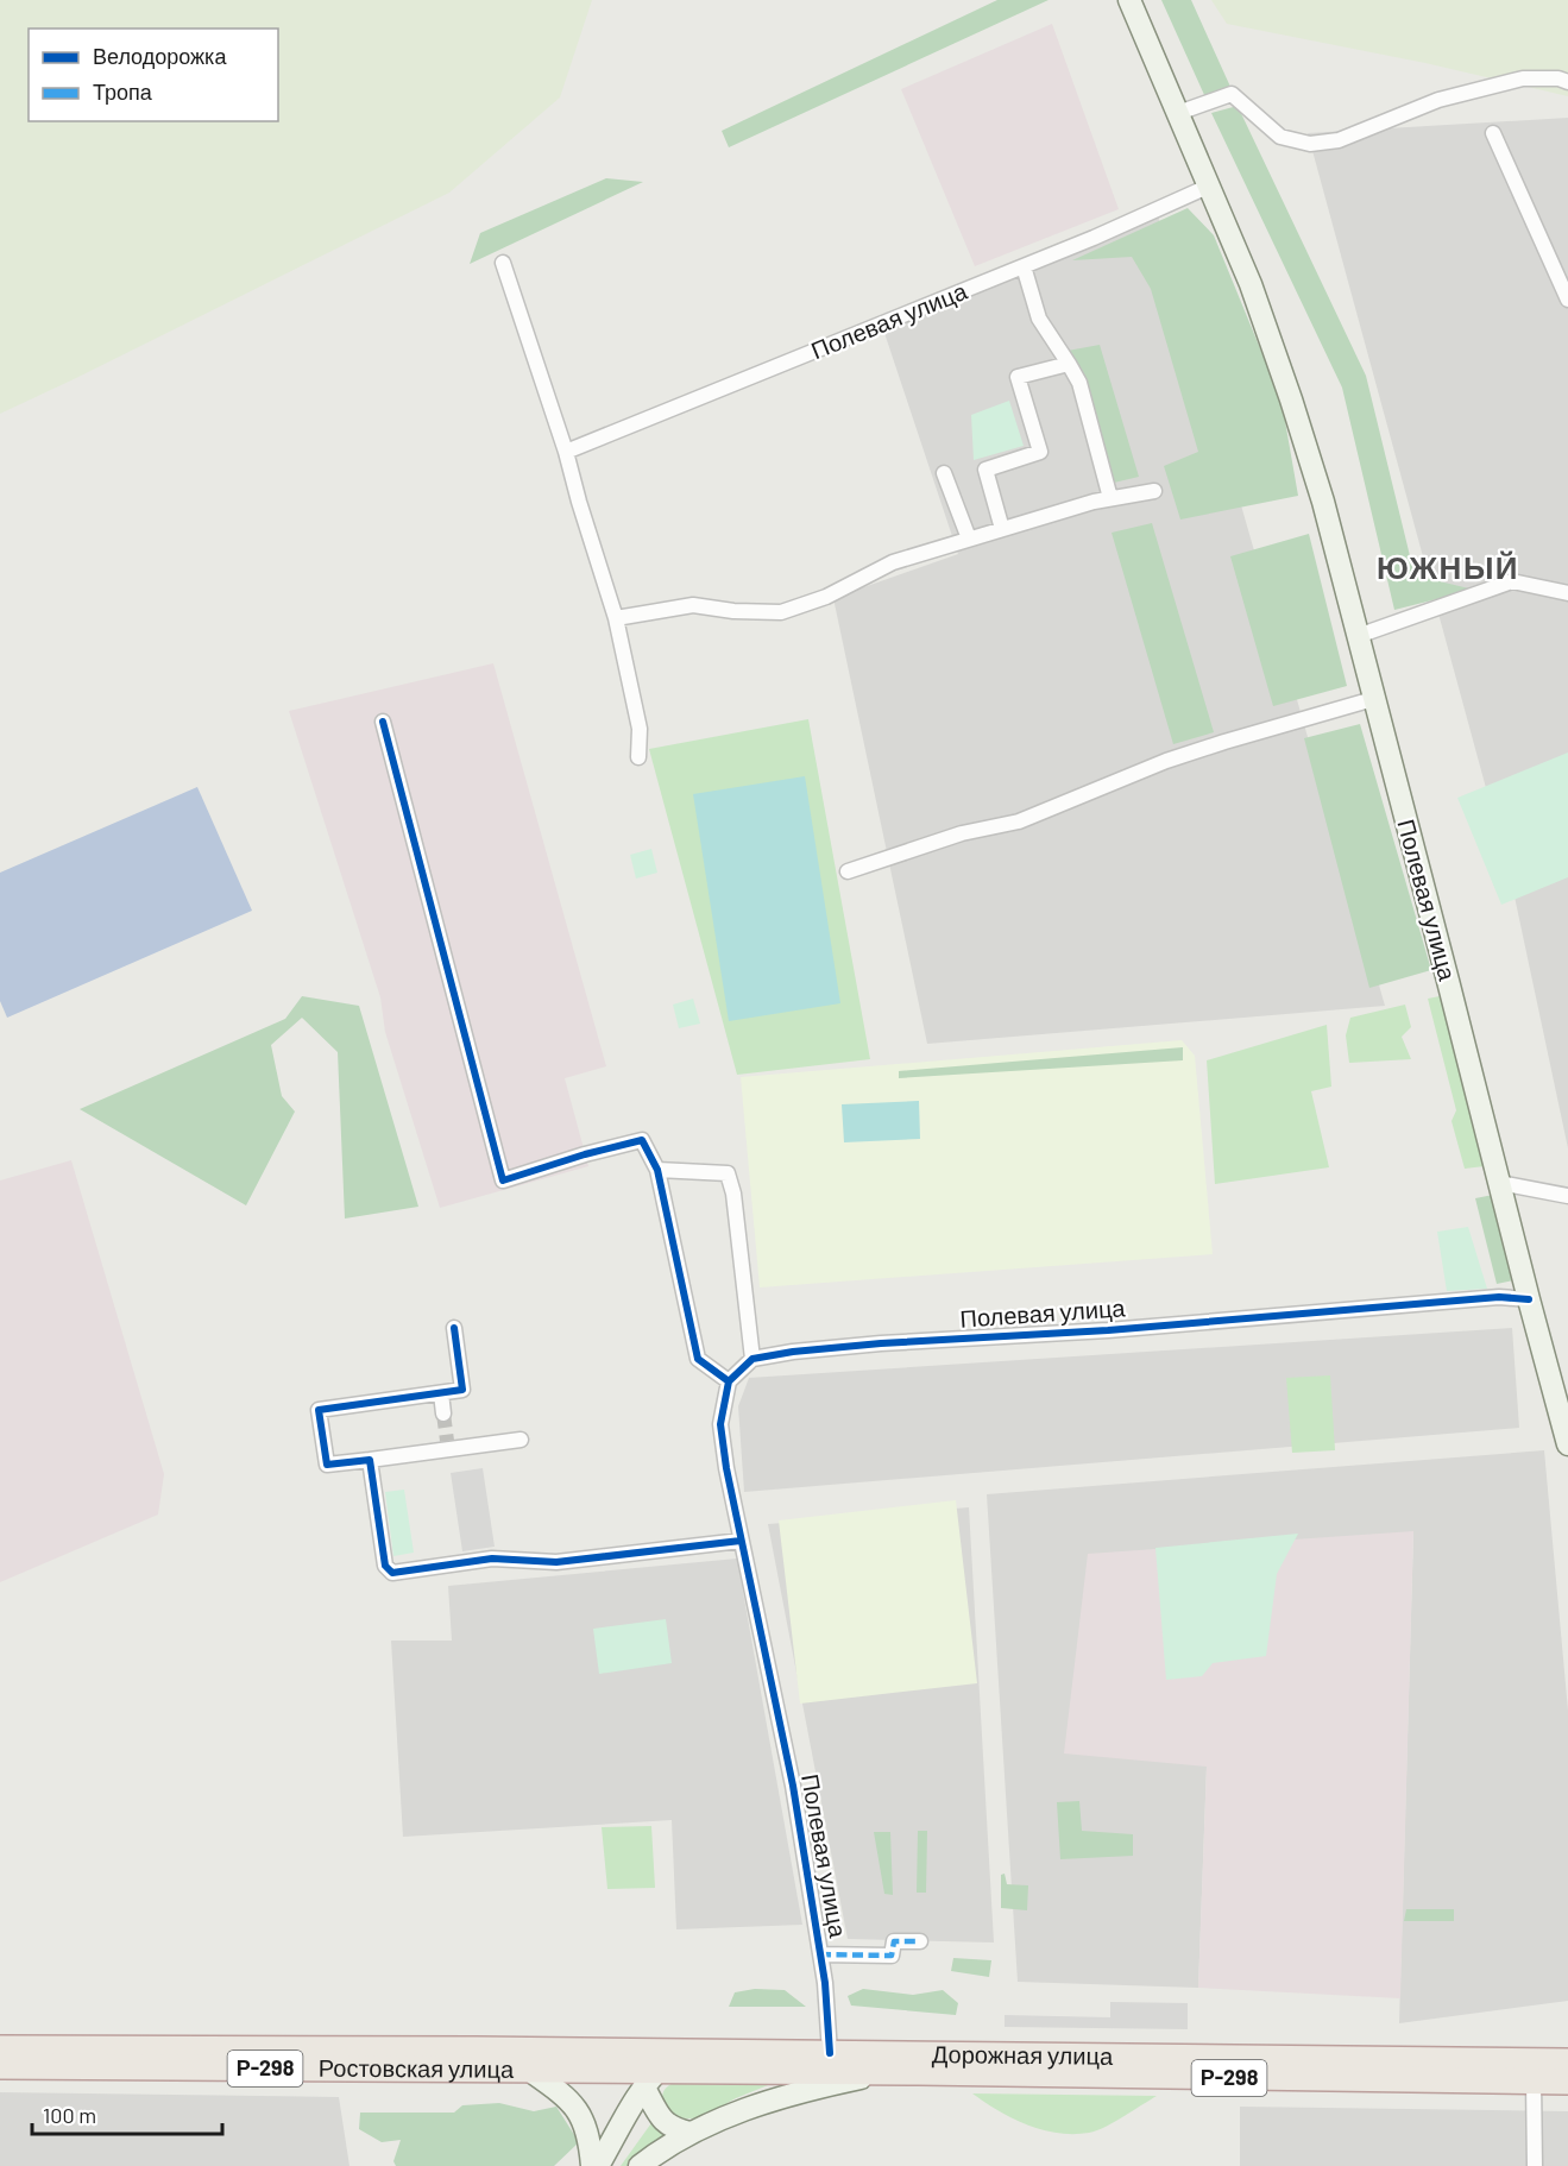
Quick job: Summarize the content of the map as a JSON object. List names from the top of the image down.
{
  "streets": {
    "highway": ["Дорожная улица", "Р-298", "Ростовская улица"],
    "main road": ["Полевая улица"]
  },
  "crossings": [
    ["Полевая улица", "Дорожная улица"],
    ["Дорожная улица", "Ростовская улица"]
  ],
  "districts": ["ЮЖНЫЙ"],
  "legend": ["Велодорожка", "Тропа"],
  "scale_bar": "100 m"
}
